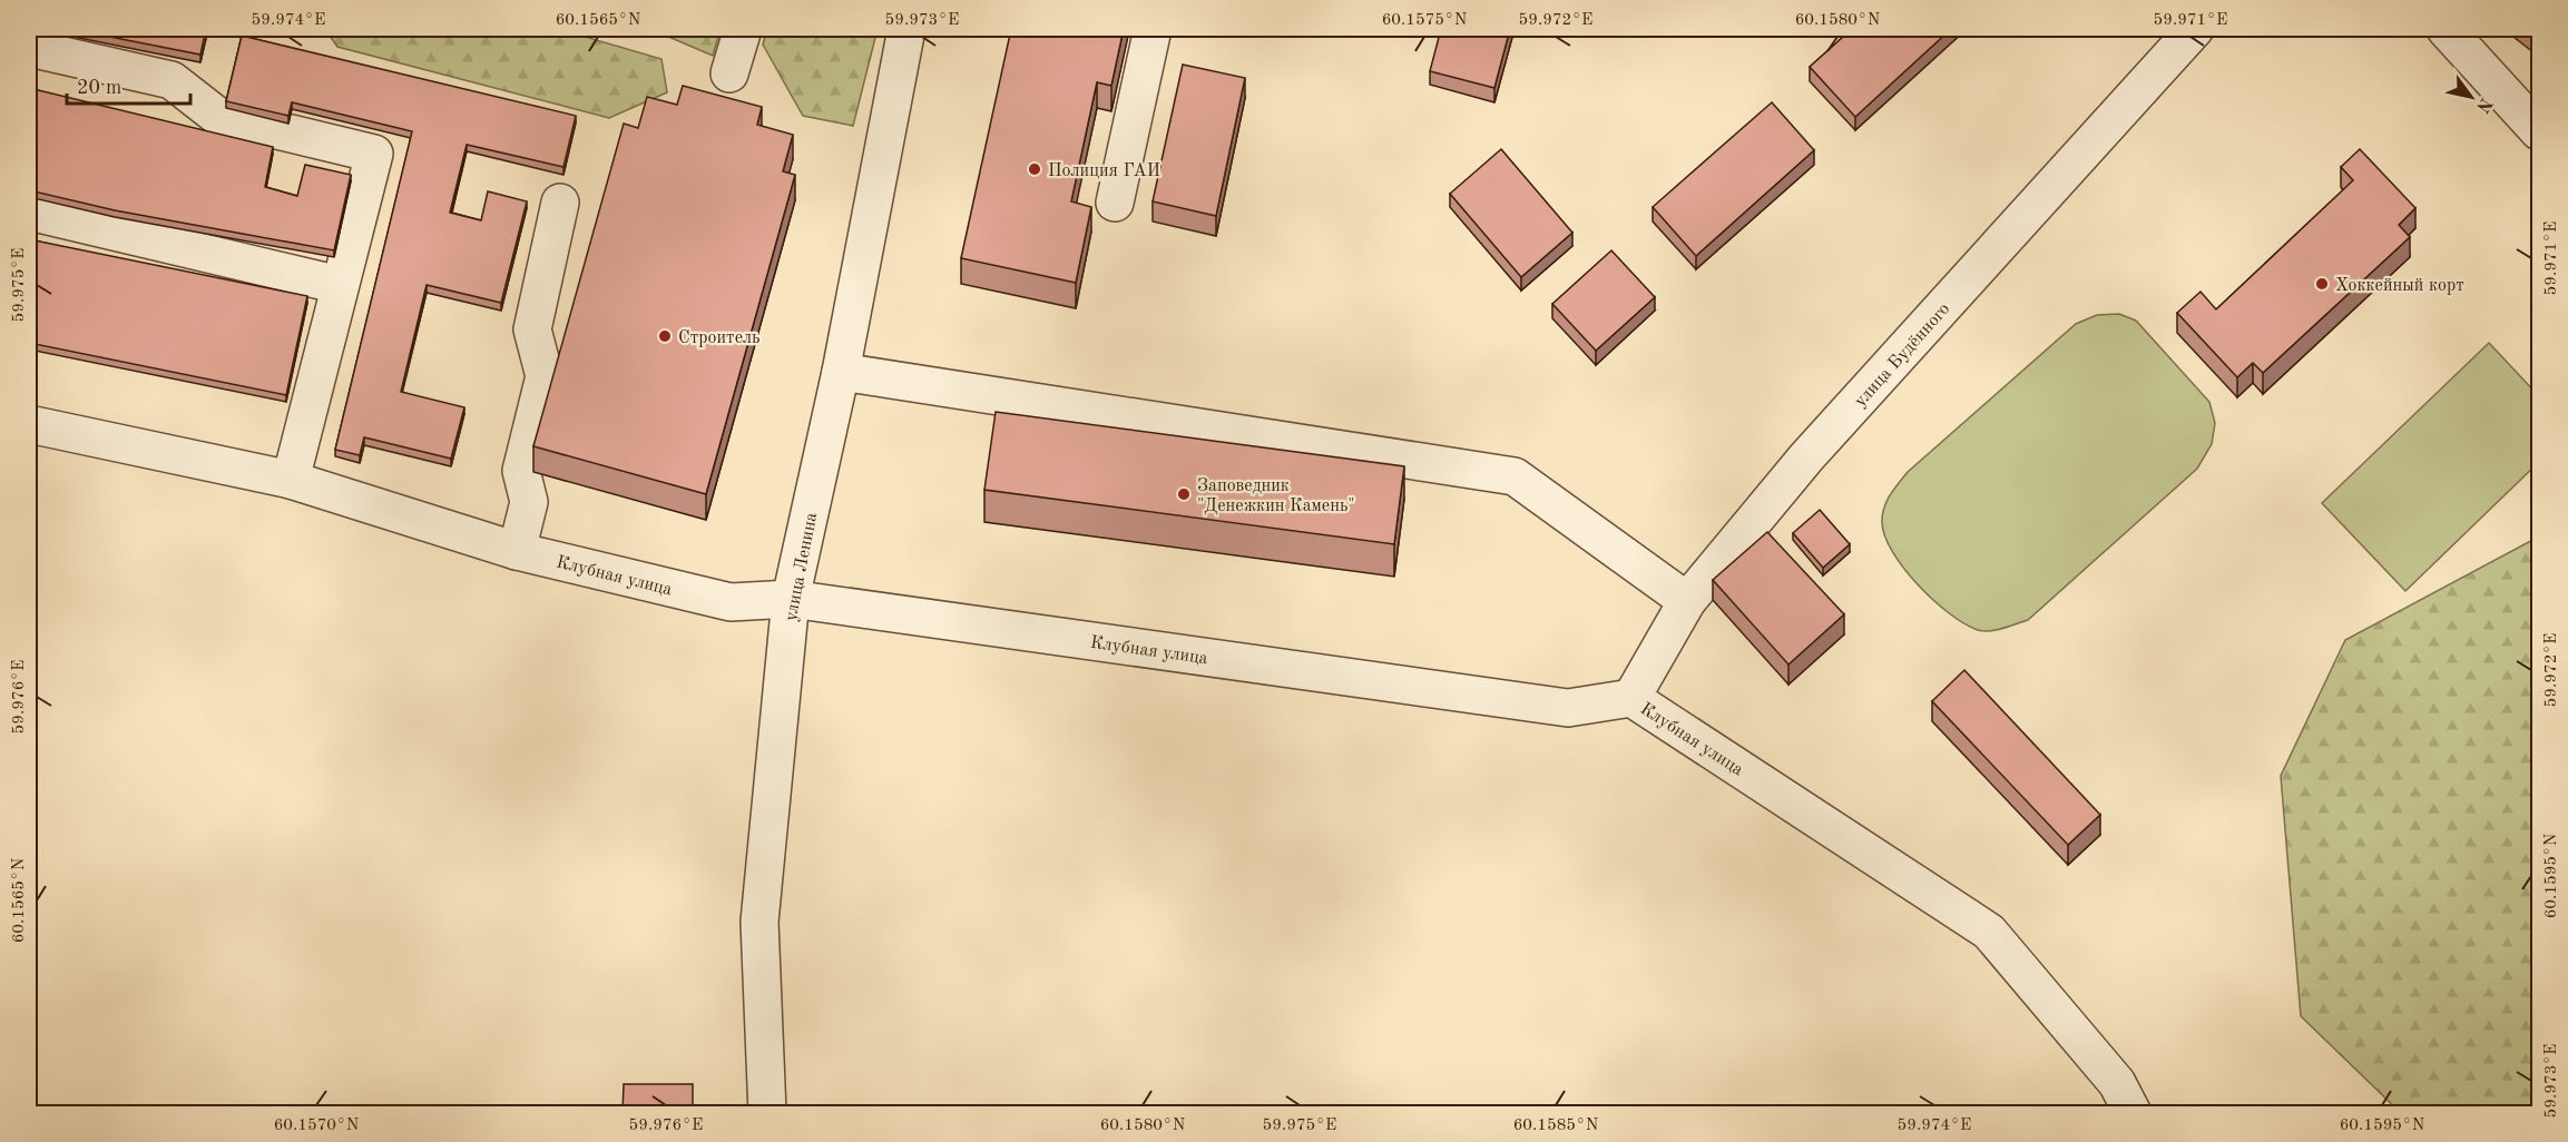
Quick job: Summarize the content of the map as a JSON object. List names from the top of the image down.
{
  "streets": {
    "street": ["улица Будённого", "улица Ленина", "Клубная улица"]
  },
  "crossings": [
    ["улица Будённого", "Клубная улица"],
    ["улица Ленина", "Клубная улица"]
  ],
  "places": [
    "Полиция ГАИ",
    "Хоккейный корт",
    "Строитель",
    "Заповедник \"Денежкин Камень\""
  ],
  "scale_bar": "20 m",
  "north": "bottom right",
  "coordinates": [
    "59.974°E",
    "60.1565°N",
    "59.973°E",
    "60.1575°N",
    "59.972°E",
    "60.1580°N",
    "59.971°E",
    "59.975°E",
    "59.976°E",
    "60.1595°N",
    "60.1570°N",
    "60.1585°N"
  ]
}
